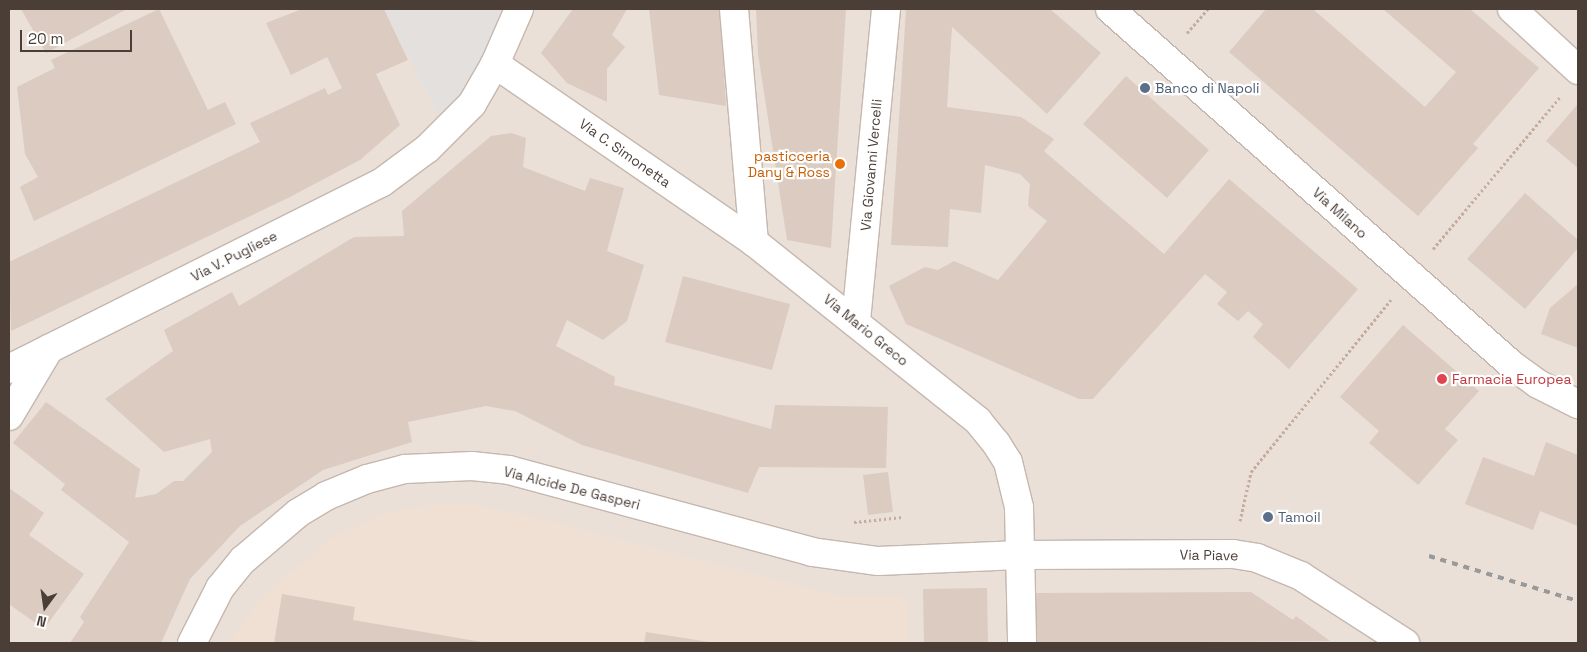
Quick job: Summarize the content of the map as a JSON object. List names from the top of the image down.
{
  "streets": {
    "street": [
      "Via C. Simonetta",
      "Via Giovanni Vercelli",
      "Via Milano",
      "Via V. Pugliese",
      "Via Mario Greco",
      "Via Alcide De Gasperi",
      "Via Piave"
    ]
  },
  "crossings": [
    ["Via C. Simonetta", "Via V. Pugliese"],
    ["Via C. Simonetta", "Via Mario Greco"],
    ["Via Giovanni Vercelli", "Via Mario Greco"],
    ["Via Mario Greco", "Via Alcide De Gasperi"],
    ["Via Mario Greco", "Via Piave"],
    ["Via Alcide De Gasperi", "Via Piave"]
  ],
  "places": [
    "Banco di Napoli",
    "pasticceria Dany & Ross",
    "Farmacia Europea",
    "Tamoil"
  ],
  "scale_bar": "20 m",
  "north": "bottom"
}
